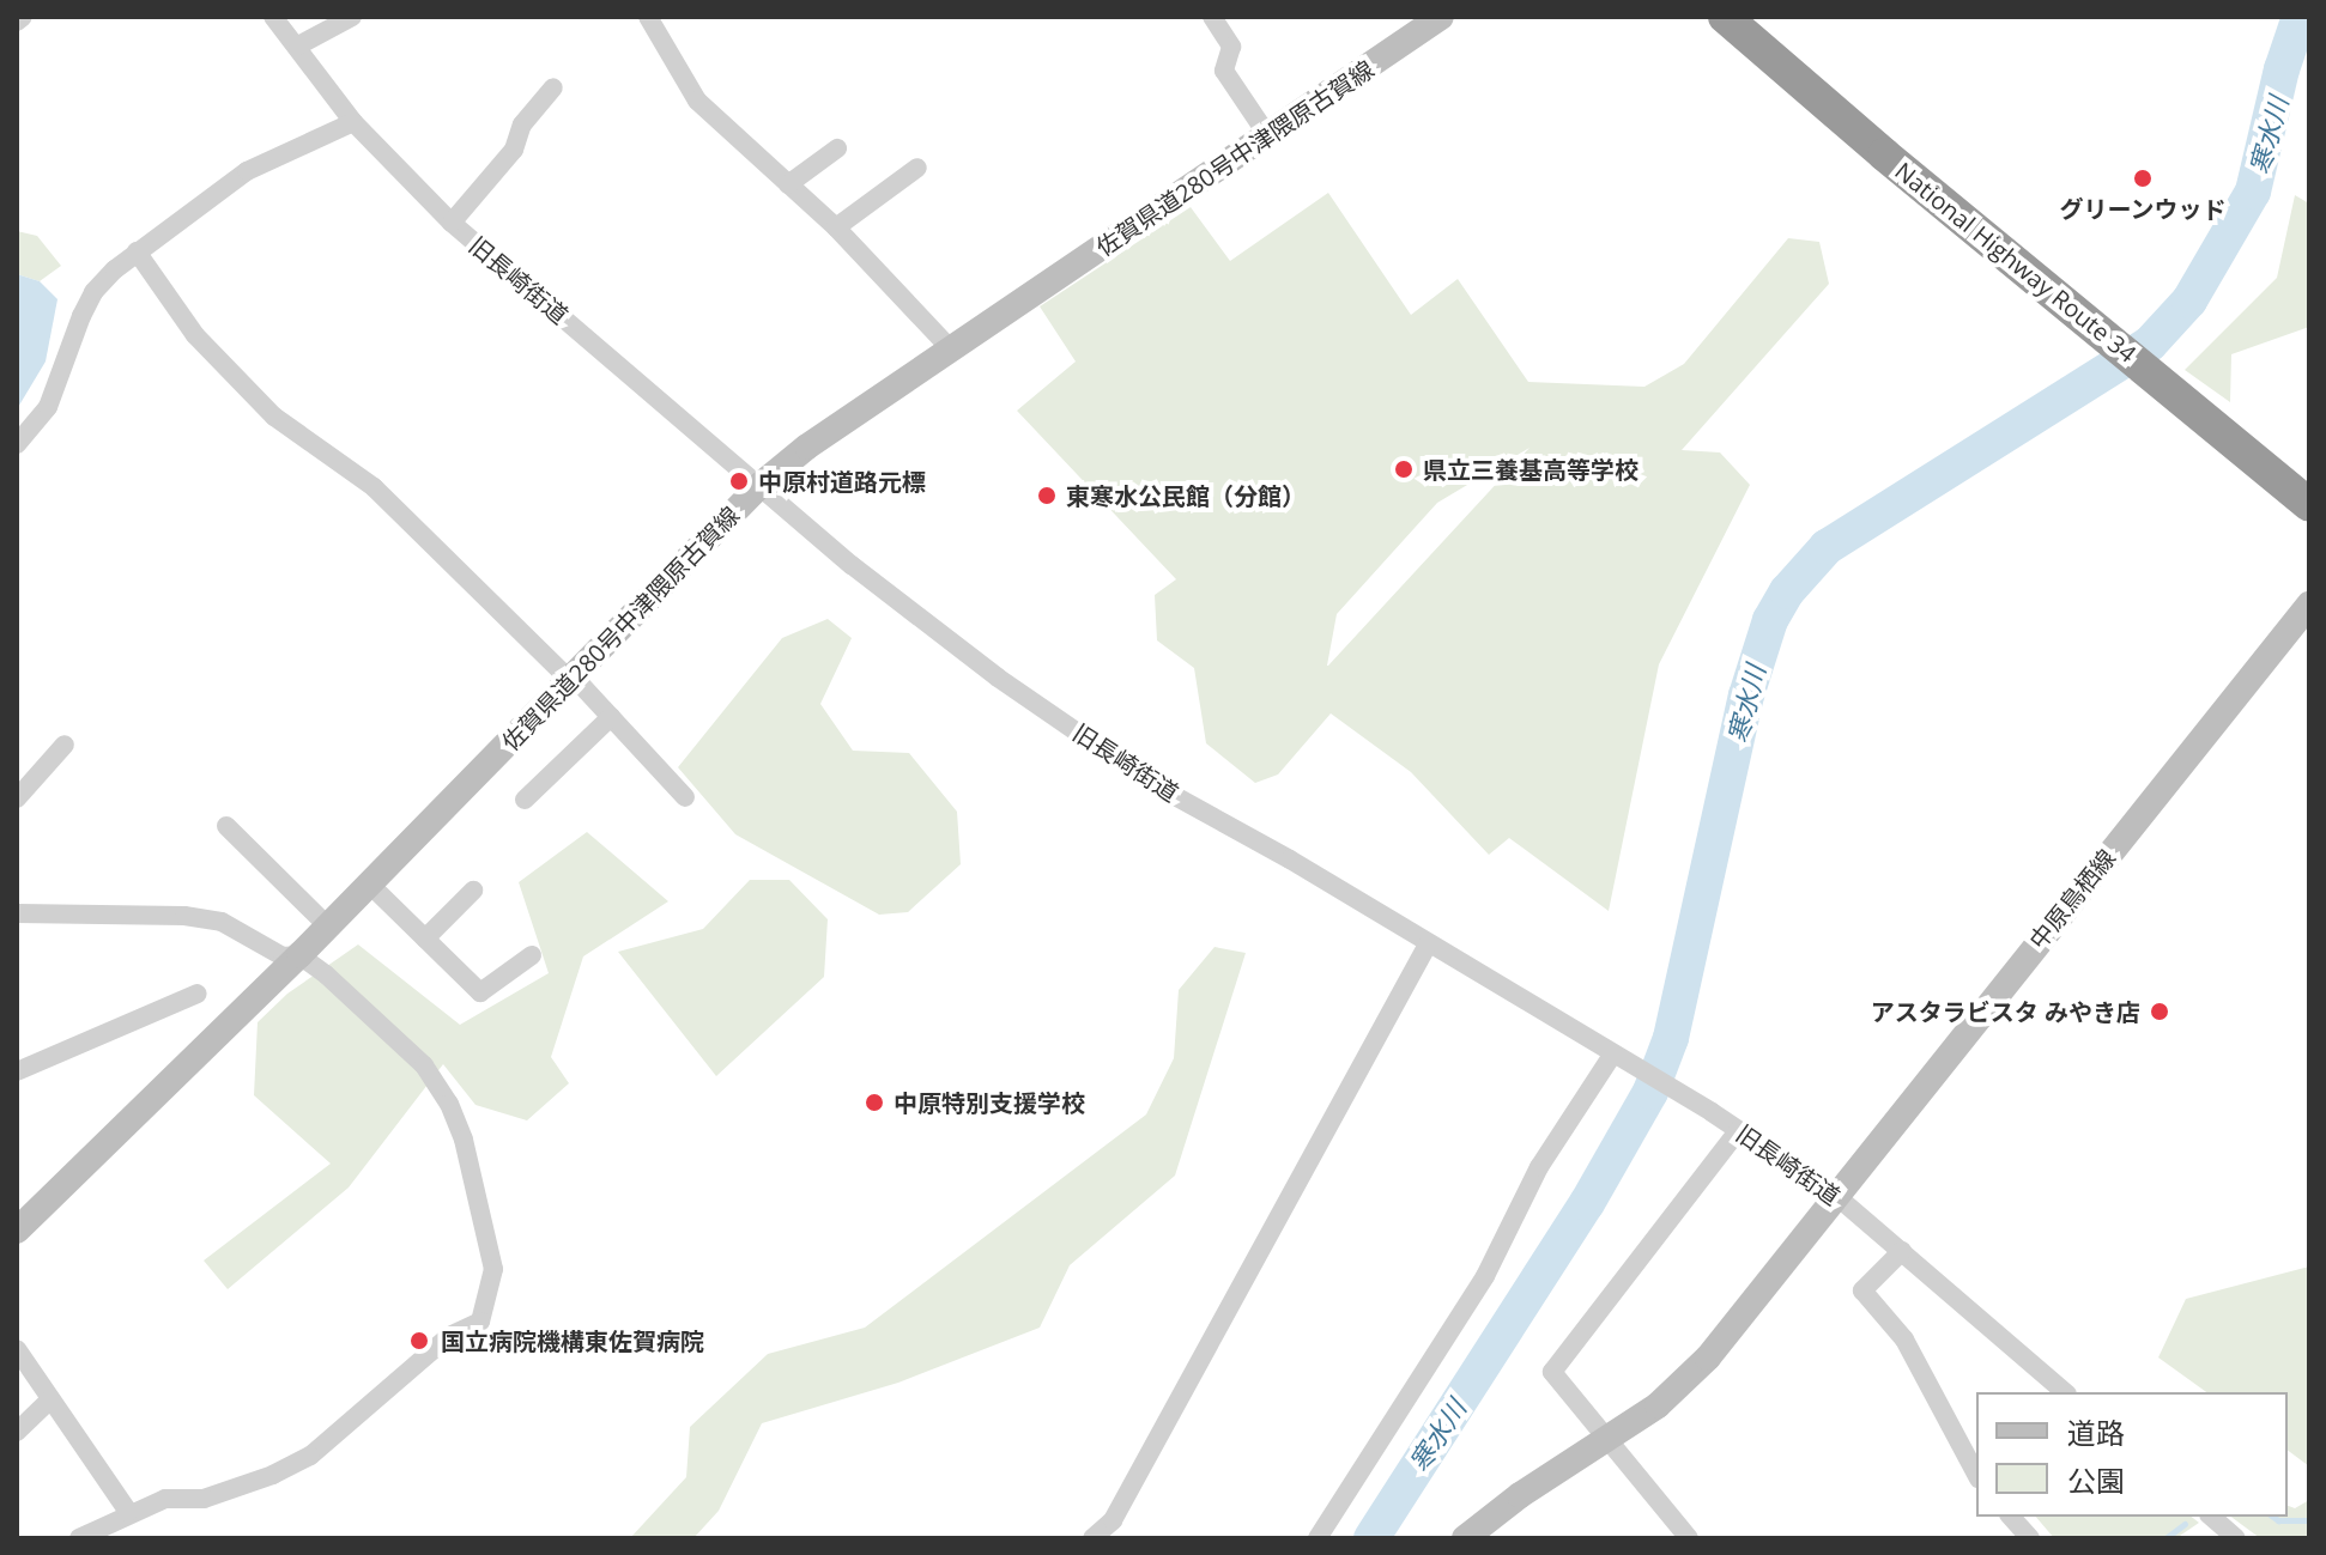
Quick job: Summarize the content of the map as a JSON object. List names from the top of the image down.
{
  "streets": {
    "highway": ["National Highway Route 34"],
    "main road": ["佐賀県道280号中津隈原古賀線", "中原鳥栖線"],
    "street": ["旧長崎街道"]
  },
  "crossings": [
    ["佐賀県道280号中津隈原古賀線", "旧長崎街道"],
    ["旧長崎街道", "中原鳥栖線"]
  ],
  "water": ["寒水川"],
  "places": [
    "グリーンウッド",
    "県立三養基高等学校",
    "中原村道路元標",
    "東寒水公民館（分館）",
    "アスタラビスタ みやき店",
    "中原特別支援学校",
    "国立病院機構東佐賀病院"
  ],
  "legend": ["道路", "公園"]
}
